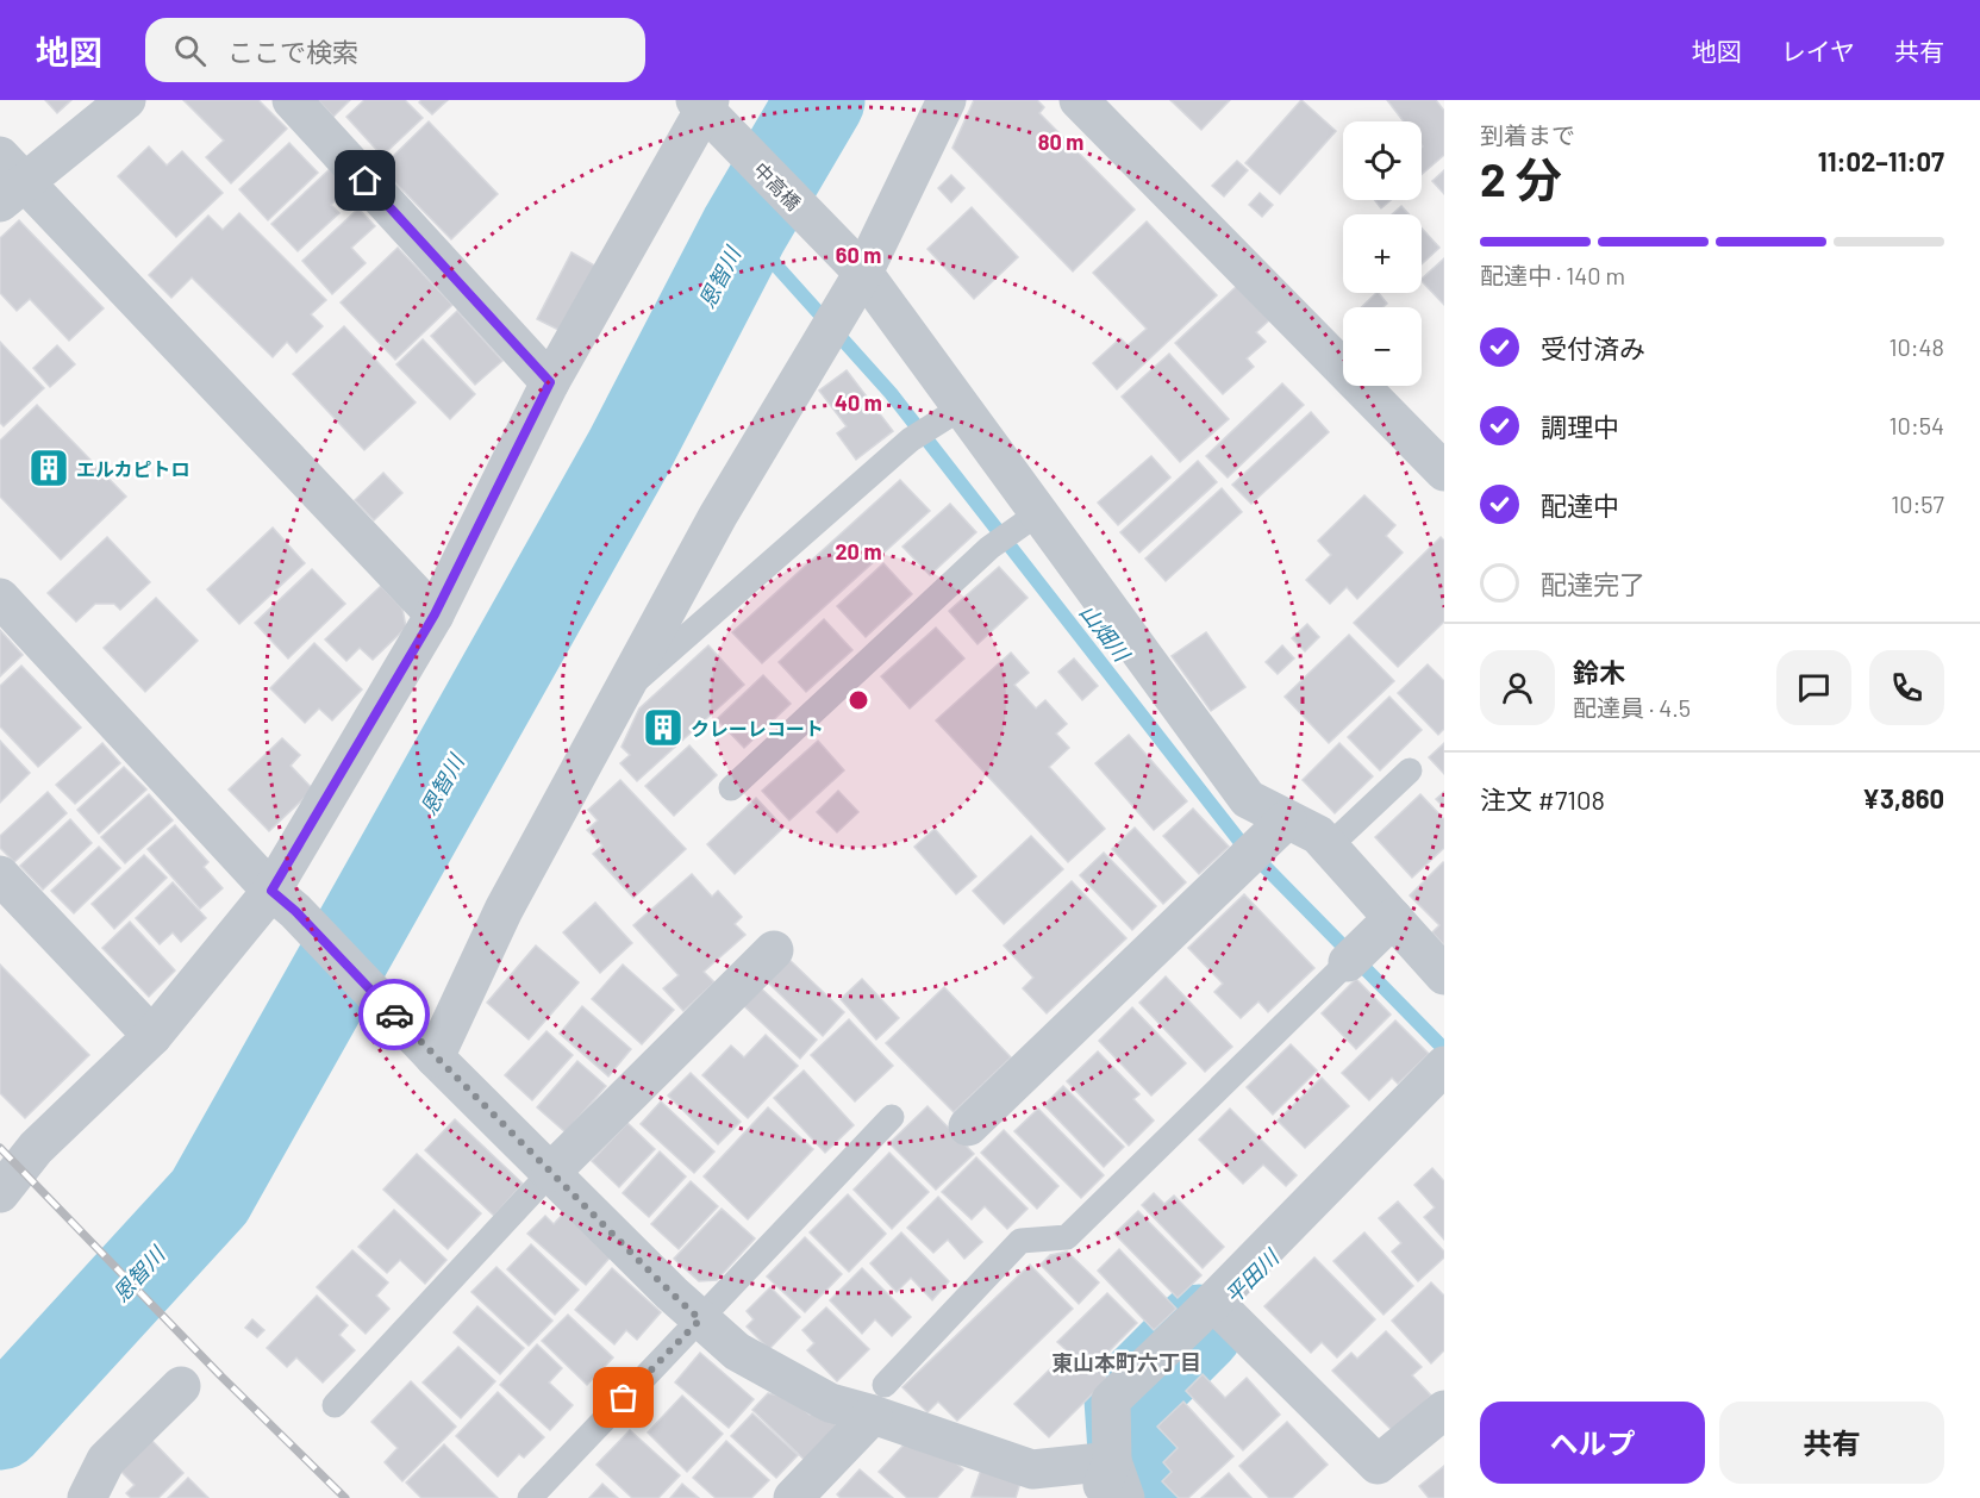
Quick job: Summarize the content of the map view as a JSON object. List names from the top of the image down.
{
  "streets": {
    "street": ["中高橋"]
  },
  "districts": ["東山本町六丁目"],
  "water": ["恩智川", "山畑川", "平田川"],
  "places": {
    "building": ["エルカピトロ", "クレーレコート"]
  },
  "page": {
    "header": "地図",
    "search": "ここで検索",
    "nav": ["地図", "レイヤ", "共有"],
    "heading": ["2 分", "到着まで", "11:02–11:07"],
    "panel": [
      "鈴木",
      "配達員 · 4.5",
      "注文 #7108",
      "¥3,860"
    ],
    "map_buttons": ["+", "−"],
    "bar": "配達中 · 140 m",
    "list": [
      ["受付済み", "10:48"],
      ["調理中", "10:54"],
      ["配達中", "10:57"],
      "配達完了"
    ],
    "buttons": ["ヘルプ", "共有"]
  },
  "rings": [
    "80 m",
    "60 m",
    "40 m",
    "20 m"
  ]
}
